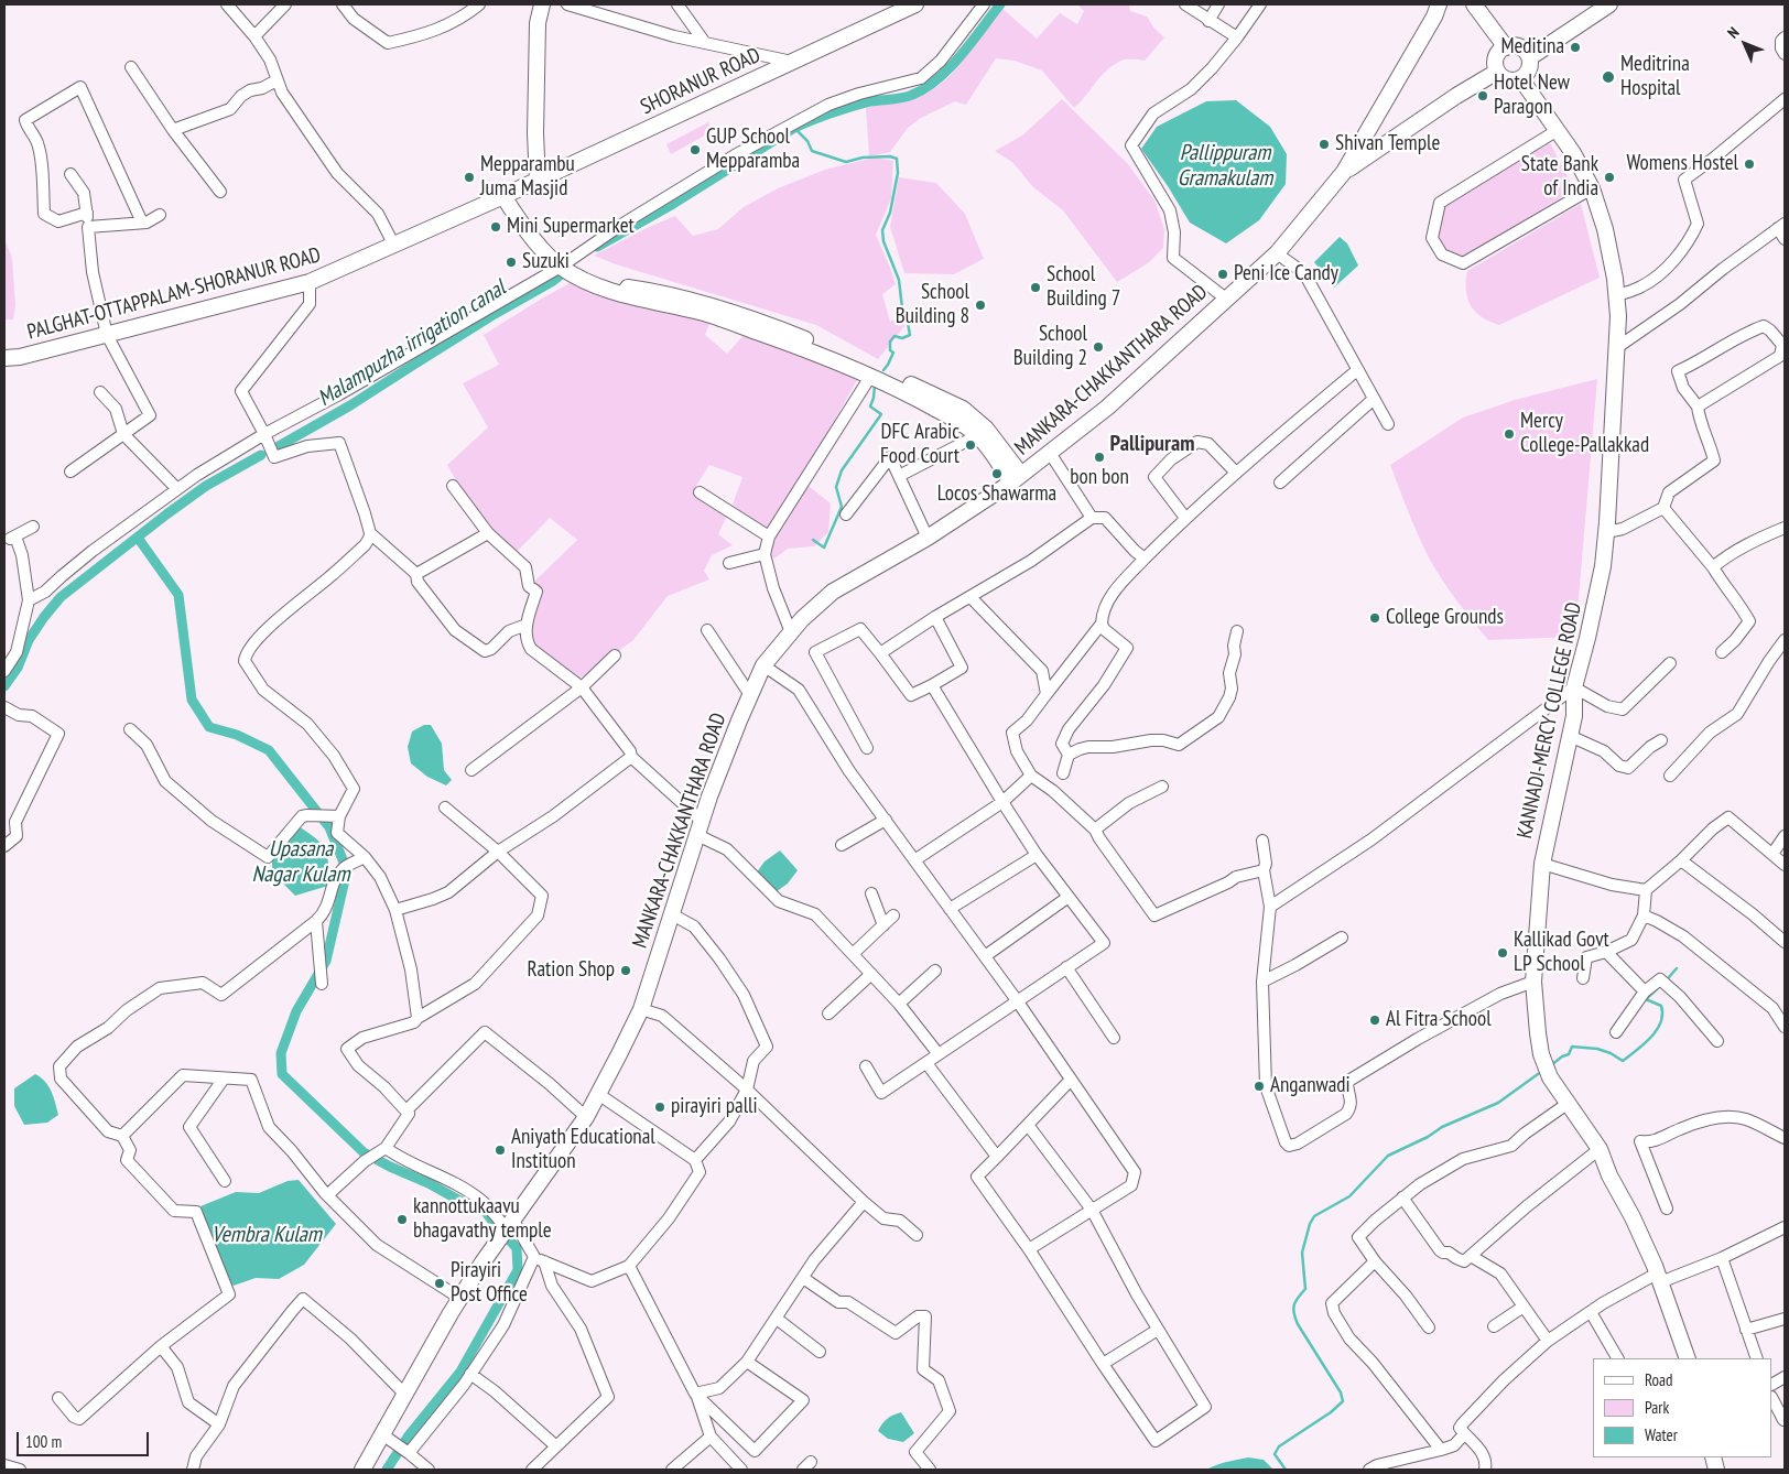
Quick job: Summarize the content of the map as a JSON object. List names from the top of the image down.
{
  "streets": {
    "main road": [
      "SHORANUR ROAD",
      "PALGHAT-OTTAPPALAM-SHORANUR ROAD",
      "MANKARA-CHAKKANTHARA ROAD",
      "KANNADI-MERCY COLLEGE ROAD"
    ]
  },
  "crossings": [
    ["SHORANUR ROAD", "PALGHAT-OTTAPPALAM-SHORANUR ROAD"]
  ],
  "districts": ["Pallipuram"],
  "water": [
    "Pallippuram Gramakulam",
    "Malampuzha irrigation canal",
    "Upasana Nagar Kulam",
    "Vembra Kulam"
  ],
  "places": [
    "Meditina",
    "Meditrina Hospital",
    "Hotel New Paragon",
    "Shivan Temple",
    "GUP School Mepparamba",
    "Womens Hostel",
    "Mepparambu Juma Masjid",
    "State Bank of India",
    "Mini Supermarket",
    "Suzuki",
    "Peni Ice Candy",
    "School Building 7",
    "School Building 8",
    "School Building 2",
    "Mercy College-Pallakkad",
    "DFC Arabic Food Court",
    "bon bon",
    "Locos Shawarma",
    "College Grounds",
    "Kallikad Govt LP School",
    "Ration Shop",
    "Al Fitra School",
    "Anganwadi",
    "pirayiri palli",
    "Aniyath Educational Instituon",
    "kannottukaavu bhagavathy temple",
    "Pirayiri Post Office"
  ],
  "legend": ["Road", "Park", "Water"],
  "scale_bar": "100 m",
  "north": "top left"
}
